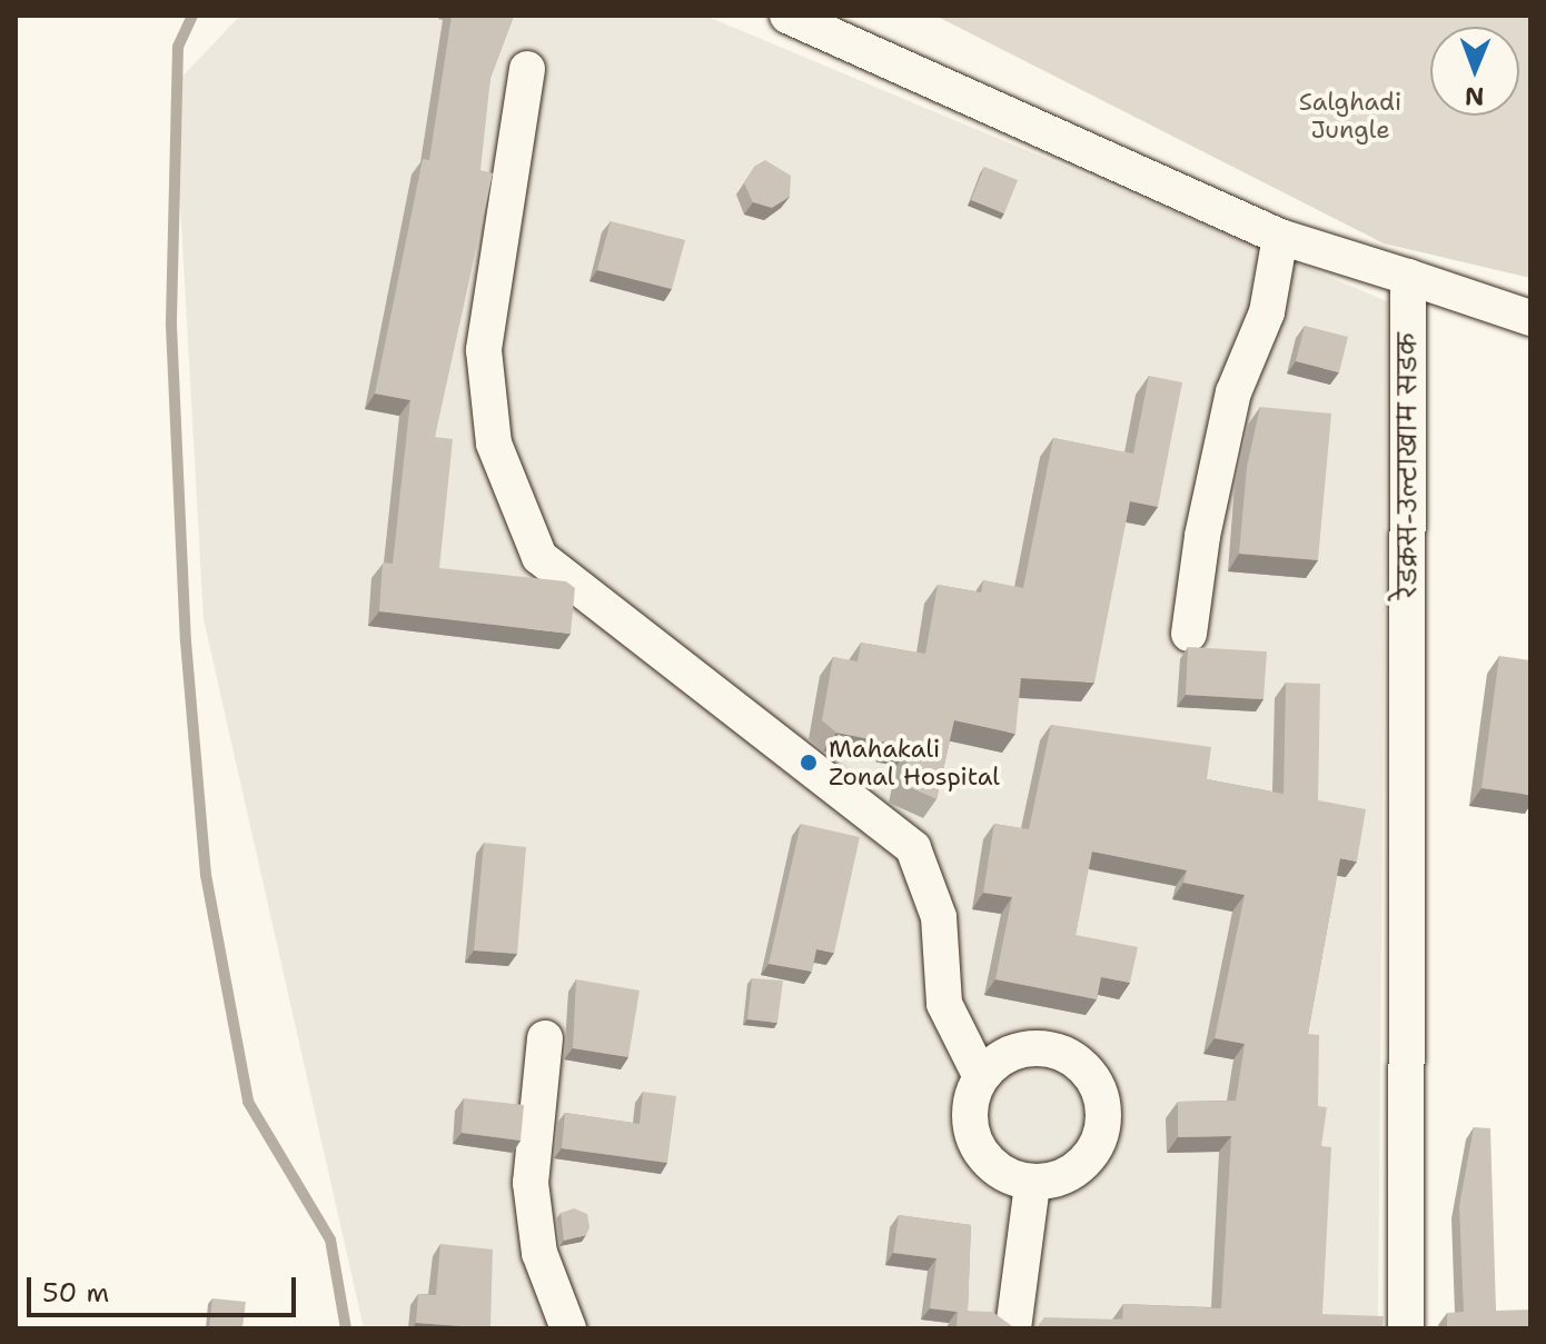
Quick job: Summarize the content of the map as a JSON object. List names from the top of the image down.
{
  "streets": {
    "street": ["रेडक्रस-उल्टाखाम सडक"]
  },
  "parks": ["Salghadi Jungle"],
  "places": ["Mahakali Zonal Hospital"],
  "scale_bar": "50 m",
  "north": "bottom"
}
